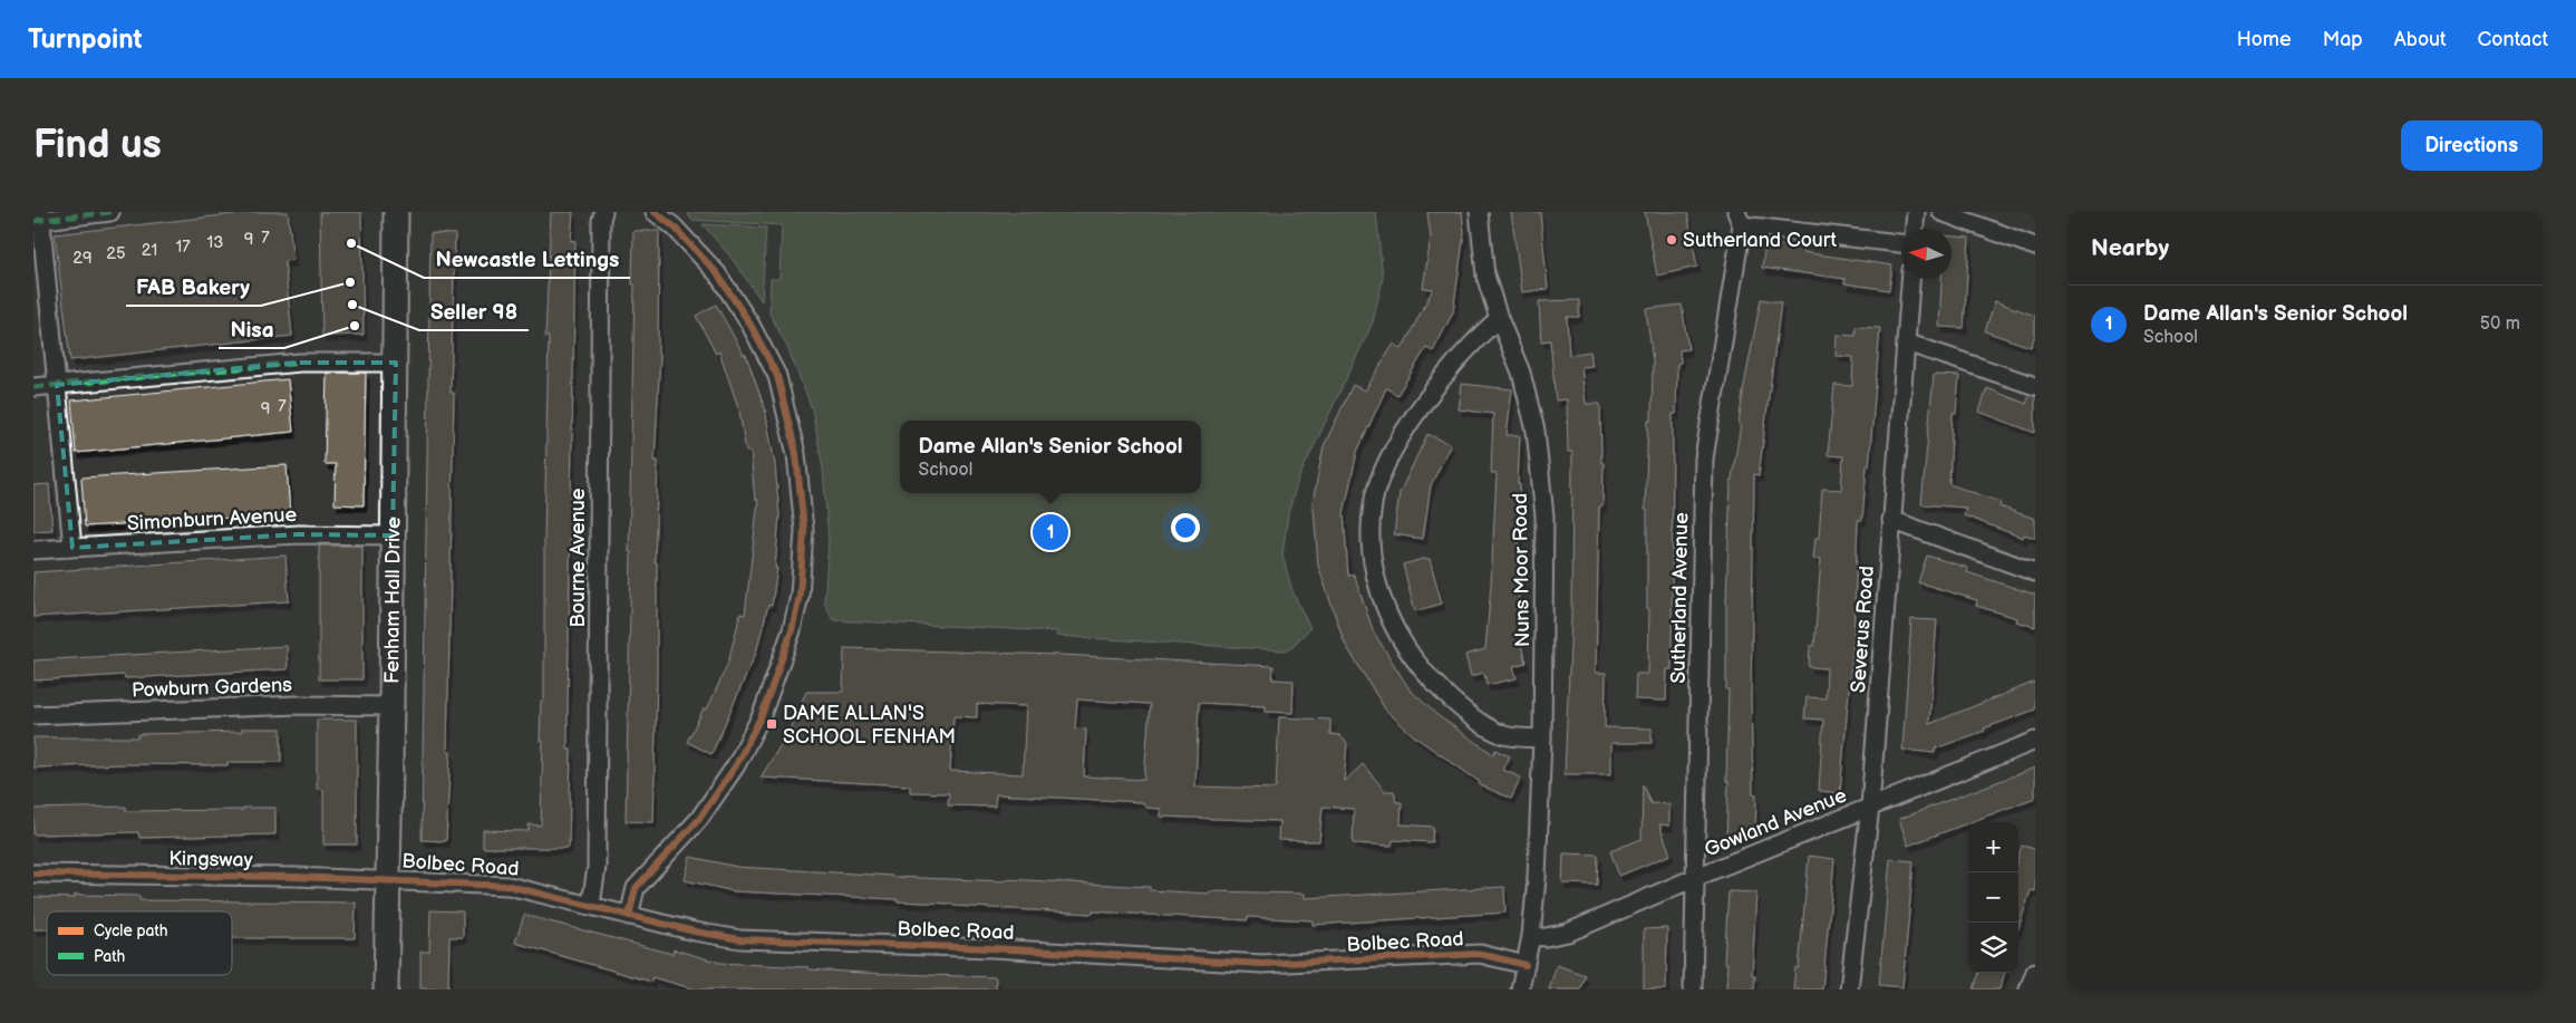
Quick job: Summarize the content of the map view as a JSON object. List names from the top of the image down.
{
  "streets": {
    "street": [
      "Simonburn Avenue",
      "Bourne Avenue",
      "Nuns Moor Road",
      "Sutherland Avenue",
      "Fenham Hall Drive",
      "Severus Road",
      "Powburn Gardens",
      "Gowland Avenue",
      "Kingsway",
      "Bolbec Road"
    ]
  },
  "crossings": [
    ["Simonburn Avenue", "Fenham Hall Drive"],
    ["Bourne Avenue", "Bolbec Road"],
    ["Nuns Moor Road", "Gowland Avenue"],
    ["Nuns Moor Road", "Bolbec Road"],
    ["Sutherland Avenue", "Gowland Avenue"],
    ["Fenham Hall Drive", "Powburn Gardens"],
    ["Fenham Hall Drive", "Kingsway"],
    ["Fenham Hall Drive", "Bolbec Road"],
    ["Severus Road", "Gowland Avenue"],
    ["Kingsway", "Bolbec Road"]
  ],
  "places": {
    "other": [
      "Sutherland Court",
      "Newcastle Lettings",
      "FAB Bakery",
      "Seller 98",
      "Nisa"
    ],
    "transit": ["DAME ALLAN'S SCHOOL FENHAM"]
  },
  "house_numbers": [
    "7",
    "9",
    "13",
    "17",
    "21",
    "25",
    "29",
    "7",
    "9"
  ],
  "legend": ["Cycle path", "Path"],
  "north": "left",
  "page": {
    "header": "Turnpoint",
    "nav": [
      "Home",
      "Map",
      "About",
      "Contact"
    ],
    "buttons": "Directions",
    "title": "Find us",
    "heading": "Nearby",
    "list": [
      {
        "mark": "1",
        "name": "Dame Allan's Senior School",
        "note": "School",
        "value": "50 m"
      }
    ],
    "popup": ["Dame Allan's Senior School", "School"],
    "pins": "1",
    "map_buttons": ["+", "−"]
  }
}
